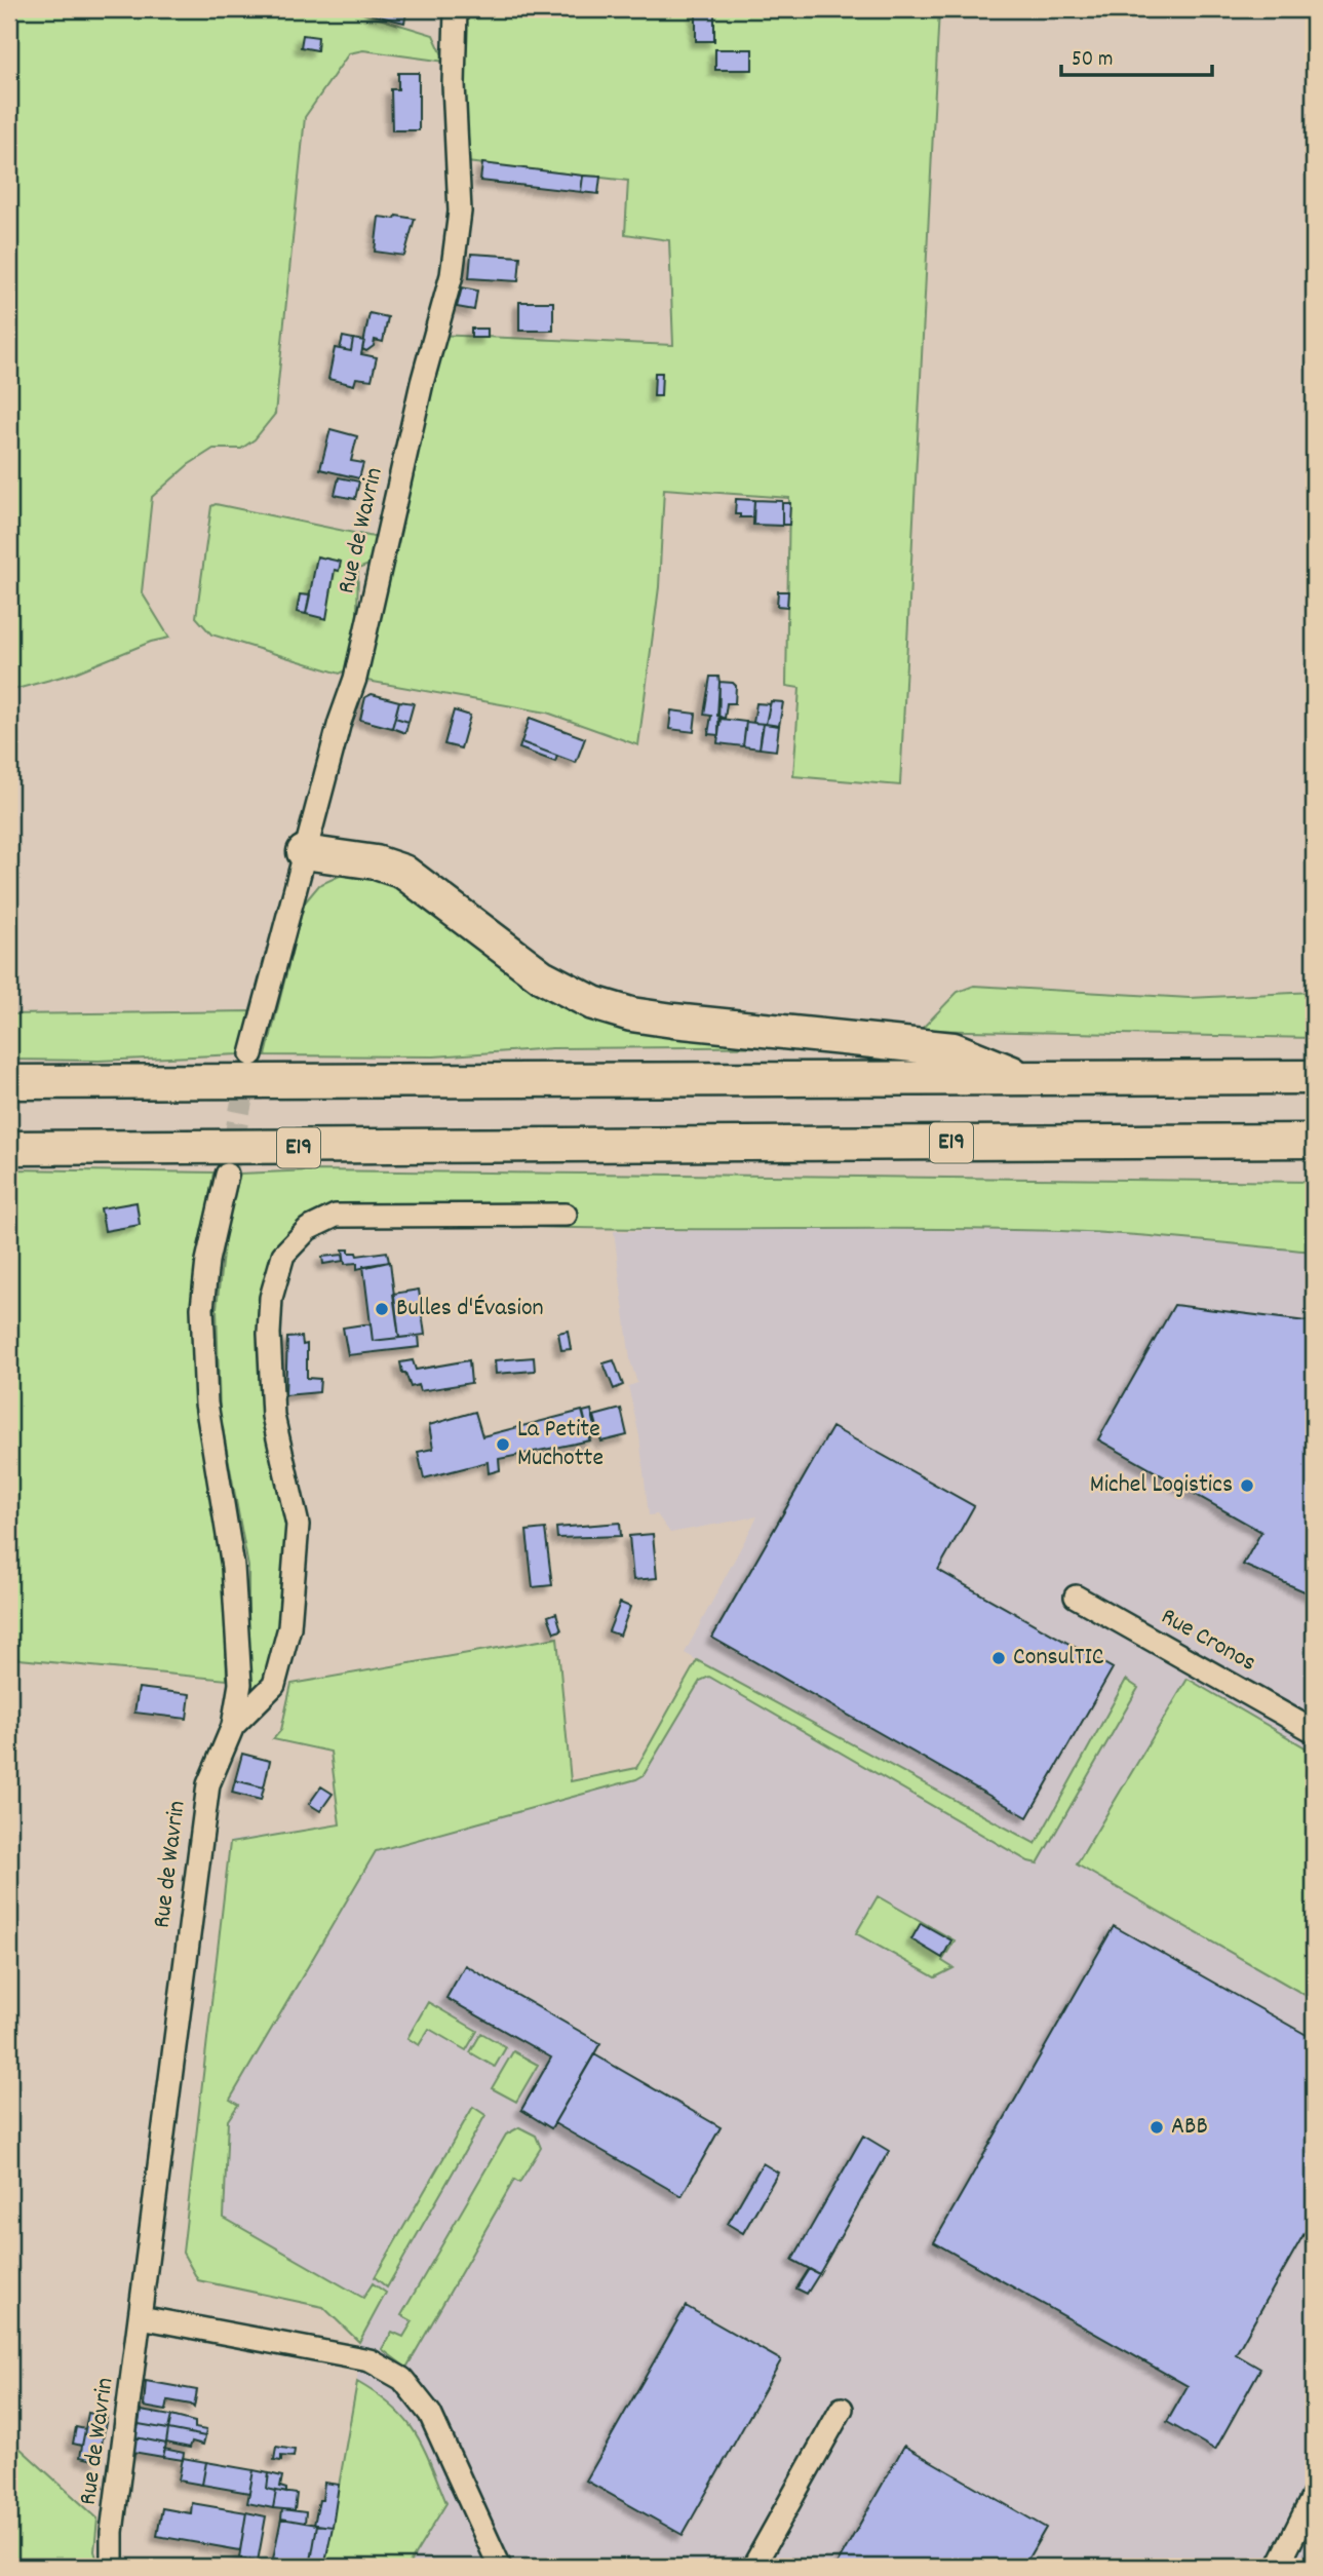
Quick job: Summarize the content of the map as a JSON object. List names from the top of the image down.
{
  "streets": {
    "highway": ["E19"],
    "street": ["Rue de Wavrin", "Rue Cronos"]
  },
  "places": [
    "Bulles d'Évasion",
    "La Petite Muchotte",
    "Michel Logistics",
    "ConsulTIC",
    "ABB"
  ],
  "scale_bar": "50 m"
}
